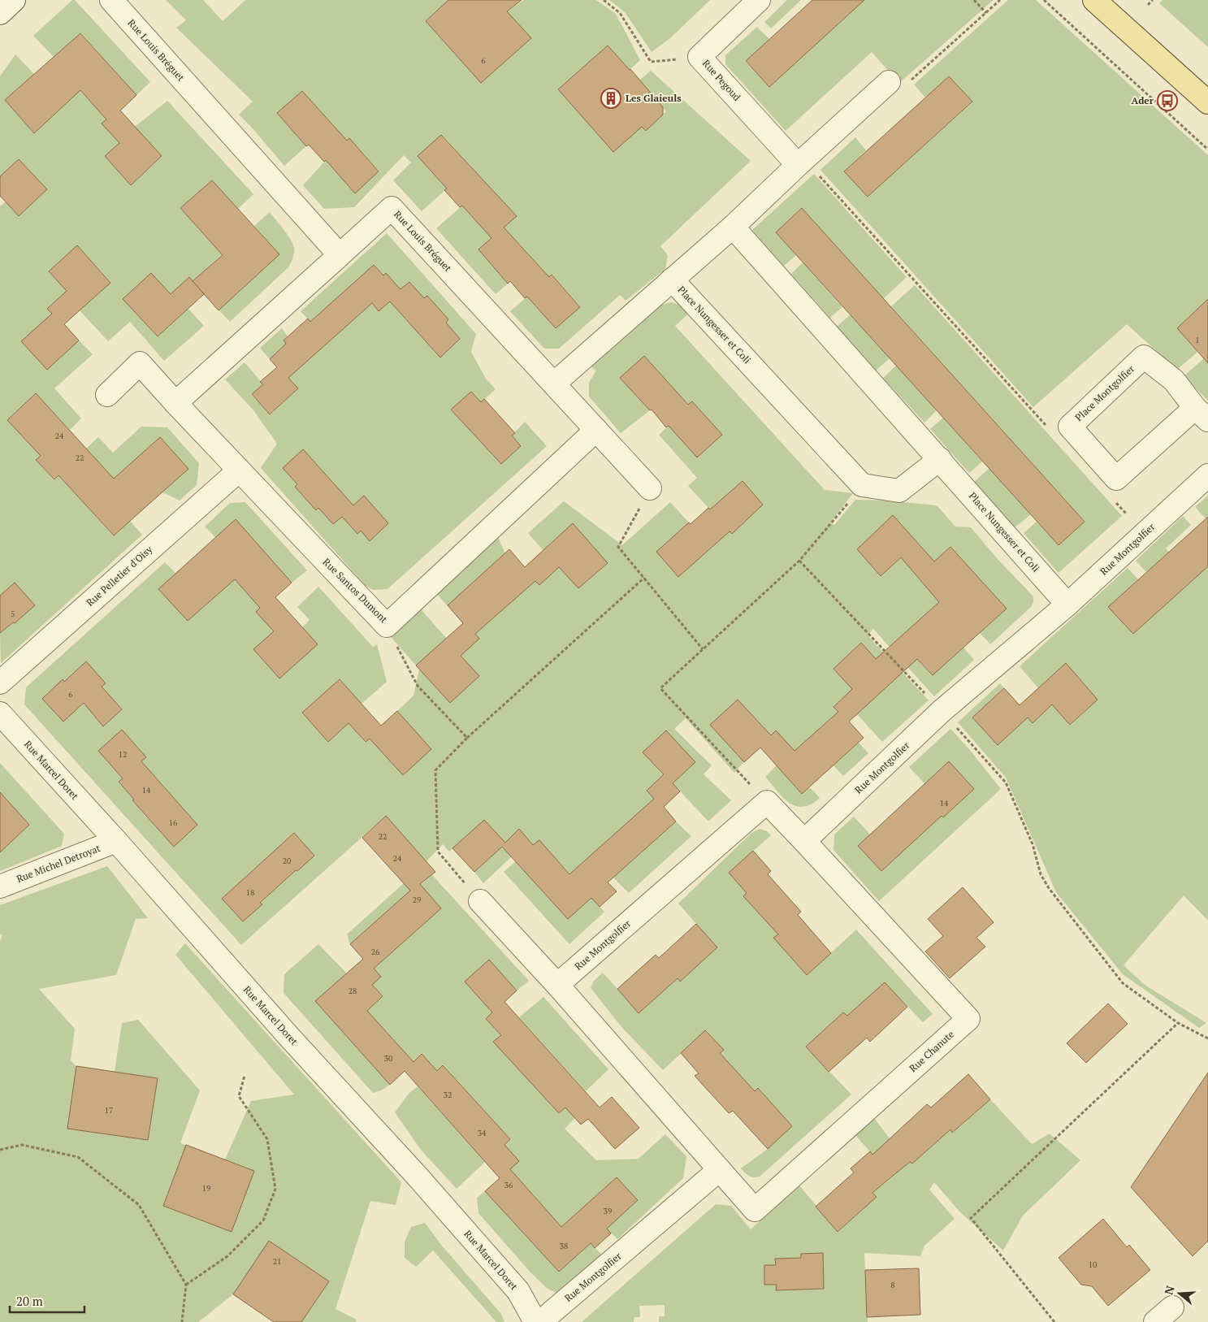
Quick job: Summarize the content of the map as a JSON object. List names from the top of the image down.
{
  "streets": {
    "street": [
      "Rue Louis Bréguet",
      "Rue Pegoud",
      "Place Nungesser et Coli",
      "Place Montgolfier",
      "Rue Montgolfier",
      "Rue Pelletier d'Oisy",
      "Rue Santos Dumont",
      "Rue Marcel Doret",
      "Rue Michel Detroyat",
      "Rue Chanute"
    ]
  },
  "crossings": [
    ["Rue Louis Bréguet", "Rue Santos Dumont"],
    ["Place Nungesser et Coli", "Rue Montgolfier"],
    ["Rue Montgolfier", "Rue Chanute"],
    ["Rue Pelletier d'Oisy", "Rue Santos Dumont"],
    ["Rue Marcel Doret", "Rue Michel Detroyat"]
  ],
  "places": {
    "building": ["Les Glaieuls"],
    "bus stop": ["Ader"]
  },
  "house_numbers": [
    "6",
    "1",
    "24",
    "22",
    "5",
    "6",
    "12",
    "14",
    "14",
    "16",
    "22",
    "24",
    "20",
    "18",
    "29",
    "26",
    "28",
    "30",
    "32",
    "17",
    "34",
    "36",
    "19",
    "39",
    "38",
    "21",
    "10",
    "8"
  ],
  "scale_bar": "20 m",
  "north": "left"
}
